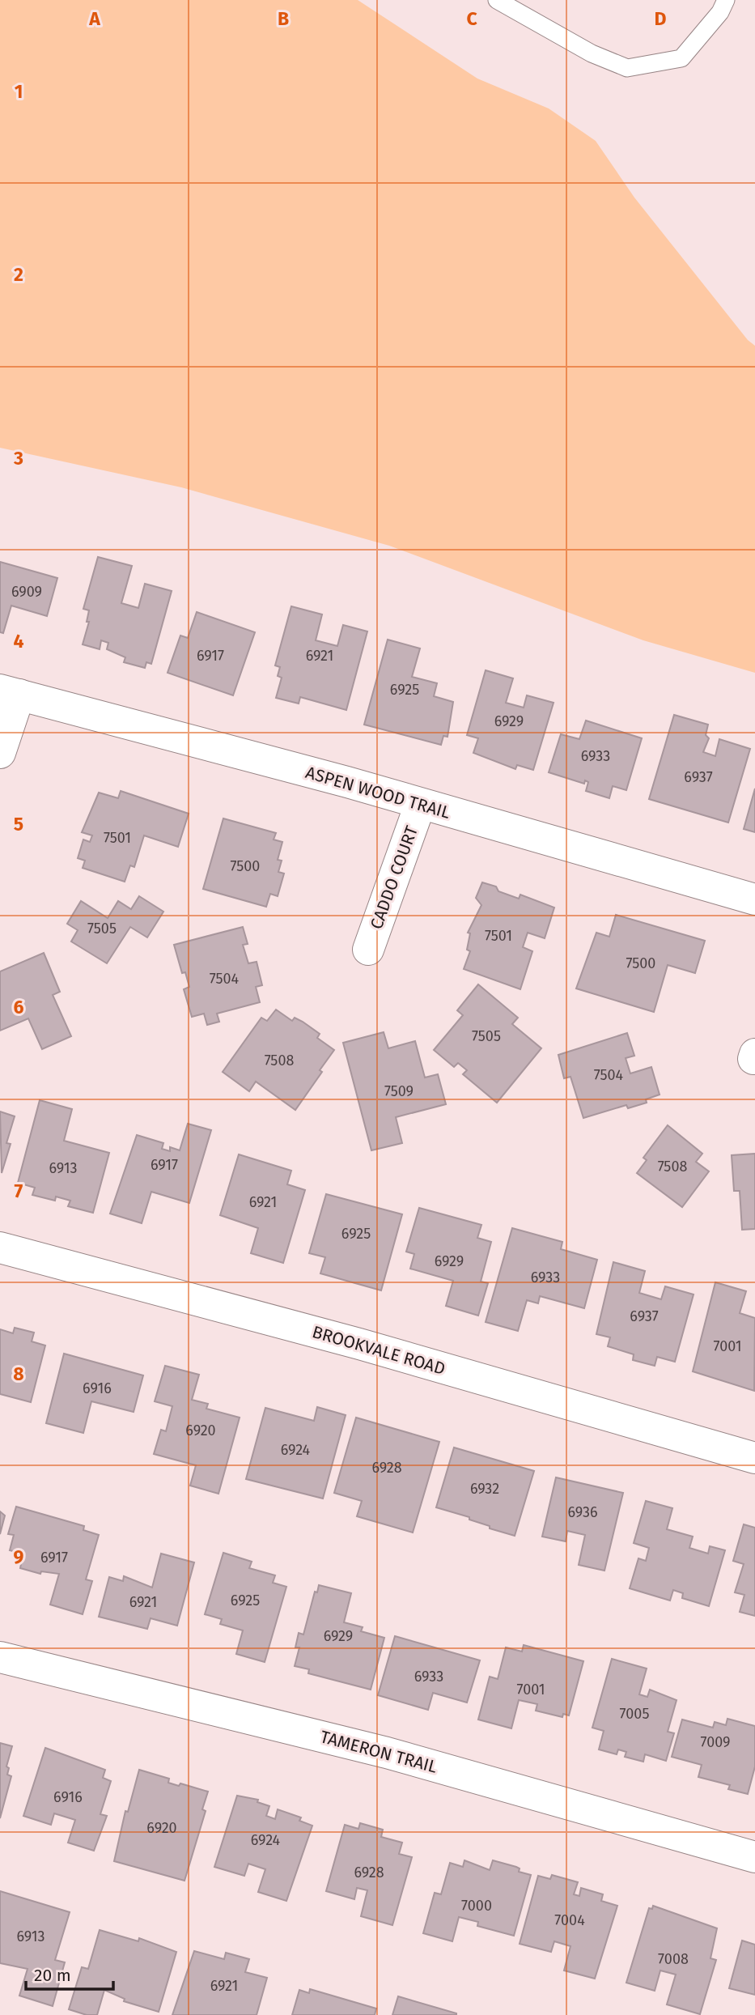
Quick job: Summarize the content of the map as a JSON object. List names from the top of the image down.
{
  "streets": {
    "street": [
      "ASPEN WOOD TRAIL",
      "CADDO COURT",
      "BROOKVALE ROAD",
      "TAMERON TRAIL"
    ]
  },
  "crossings": [
    ["ASPEN WOOD TRAIL", "CADDO COURT"]
  ],
  "house_numbers": [
    "6909",
    "6917",
    "6921",
    "6925",
    "6929",
    "6933",
    "6937",
    "7501",
    "7500",
    "7505",
    "7501",
    "7500",
    "7504",
    "7505",
    "7508",
    "7504",
    "7509",
    "6917",
    "7508",
    "6913",
    "6921",
    "6925",
    "6929",
    "6933",
    "6937",
    "7001",
    "6916",
    "6920",
    "6924",
    "6928",
    "6932",
    "6936",
    "6917",
    "6925",
    "6921",
    "6929",
    "6933",
    "7001",
    "7005",
    "7009",
    "6916",
    "6920",
    "6924",
    "6928",
    "7000",
    "7004",
    "6913",
    "7008",
    "6921"
  ],
  "scale_bar": "20 m",
  "grid": {
    "columns": [
      "A",
      "B",
      "C",
      "D"
    ],
    "rows": [
      "1",
      "2",
      "3",
      "4",
      "5",
      "6",
      "7",
      "8",
      "9"
    ]
  }
}
